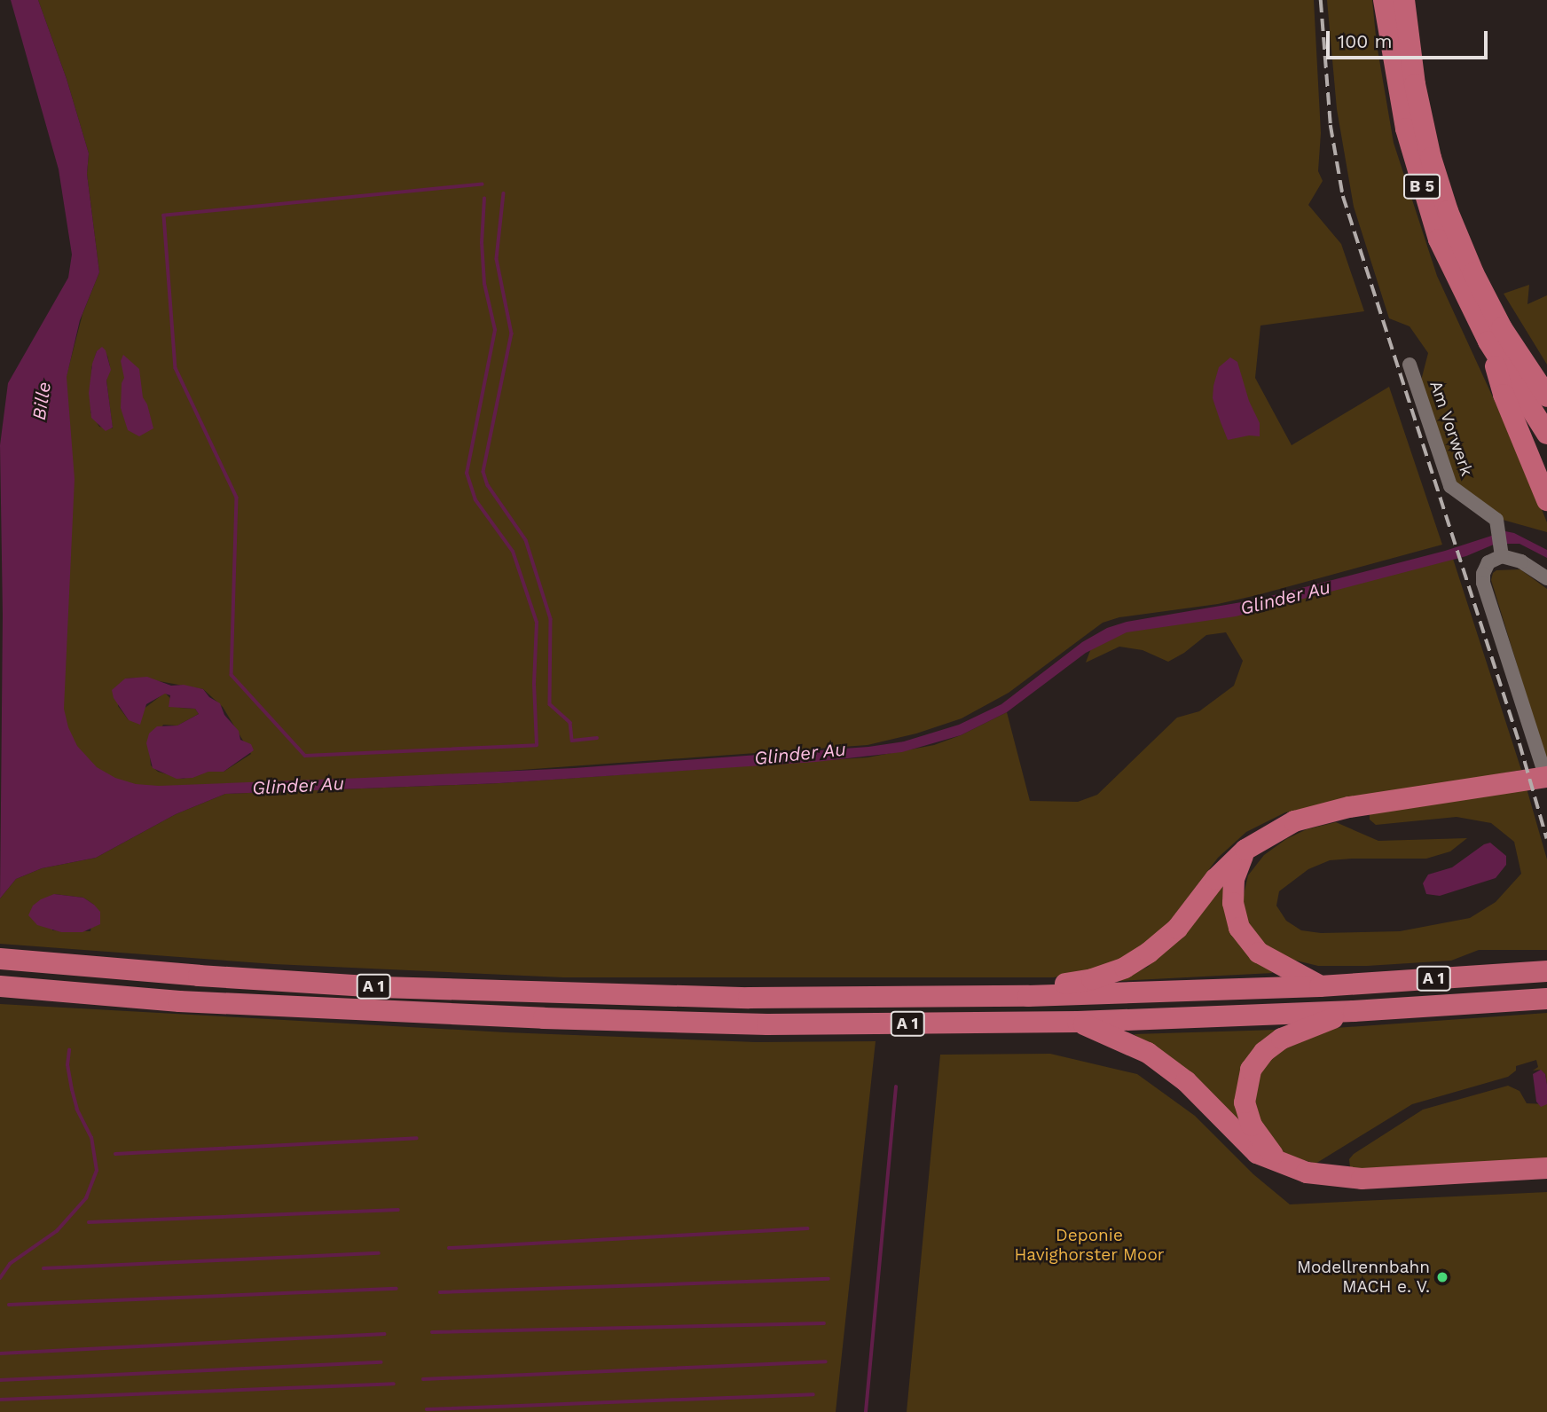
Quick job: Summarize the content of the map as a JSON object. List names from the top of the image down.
{
  "streets": {
    "highway": ["B 5", "A 1"],
    "street": ["Am Vorwerk"]
  },
  "water": ["Bille", "Glinder Au"],
  "parks": ["Deponie Havighorster Moor"],
  "places": ["Modellrennbahn MACH e. V."],
  "scale_bar": "100 m"
}
